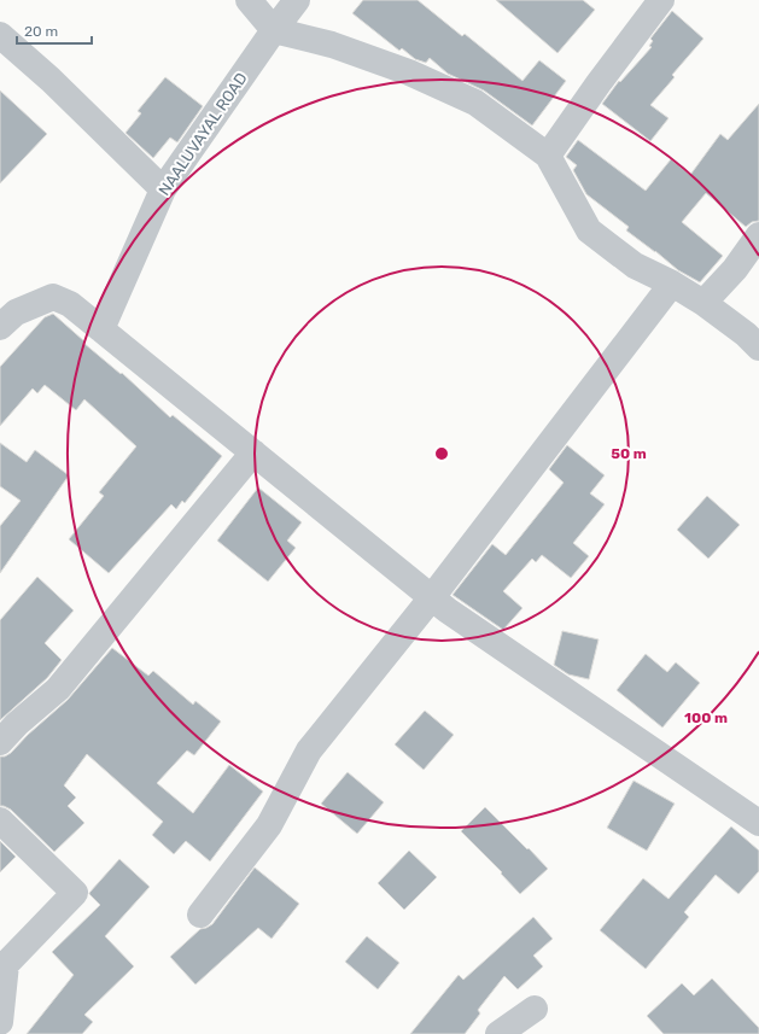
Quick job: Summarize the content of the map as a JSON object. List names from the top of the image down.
{
  "streets": {
    "street": ["NAALUVAYAL ROAD"]
  },
  "scale_bar": "20 m",
  "rings": ["50 m", "100 m"]
}
